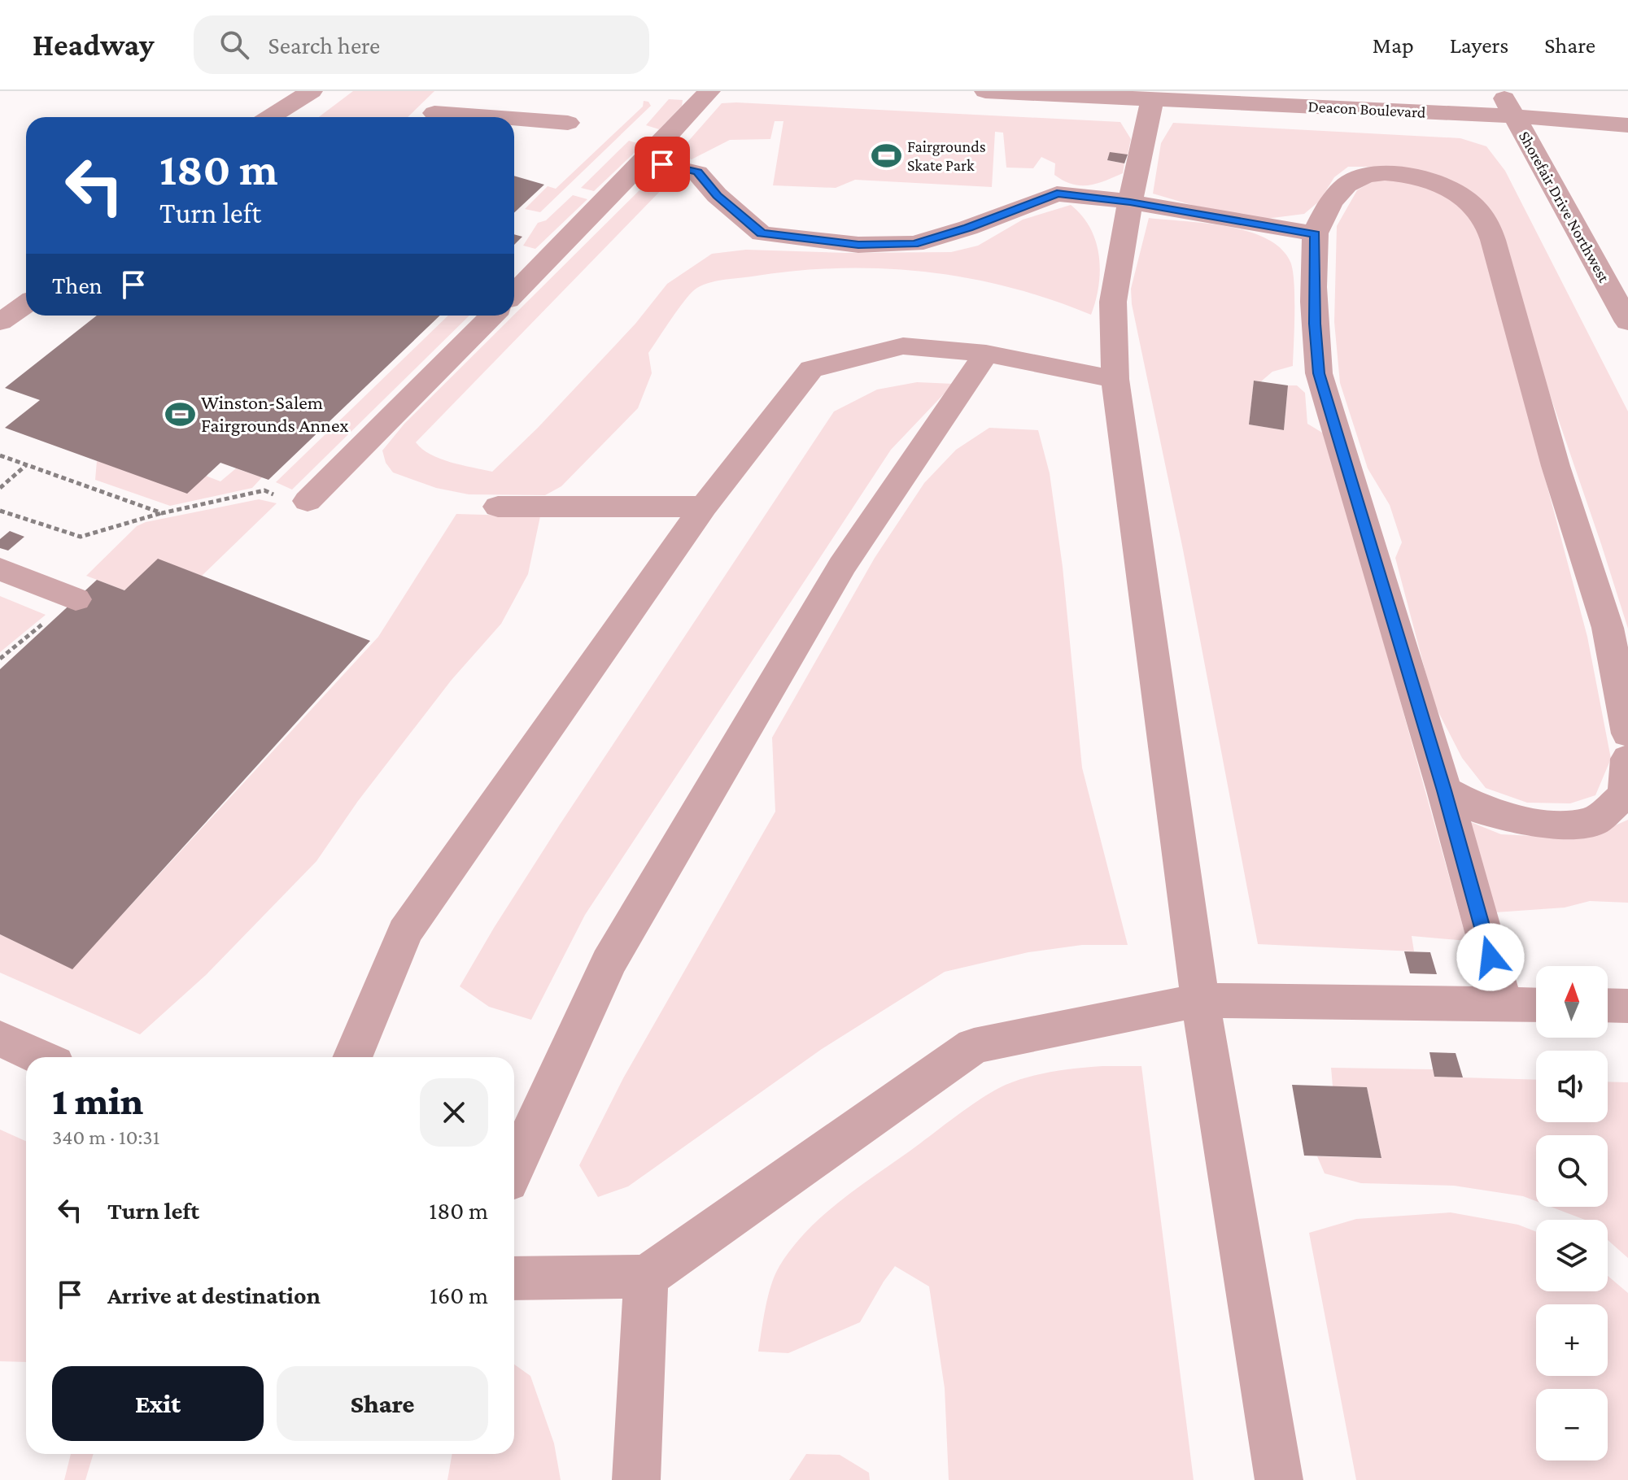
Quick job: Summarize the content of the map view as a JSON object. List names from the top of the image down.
{
  "streets": {
    "street": ["Deacon Boulevard", "Shorefair Drive Northwest"]
  },
  "crossings": [
    ["Deacon Boulevard", "Shorefair Drive Northwest"]
  ],
  "places": {
    "sports": ["Fairgrounds Skate Park", "Winston-Salem Fairgrounds Annex"]
  },
  "north": "top",
  "page": {
    "header": "Headway",
    "search": "Search here",
    "nav": ["Map", "Layers", "Share"],
    "turn": ["180 m", "Turn left"],
    "then": "Then",
    "map_buttons": ["+", "−"],
    "heading": ["1 min", "340 m · 10:31"],
    "list": [
      {
        "name": "Turn left",
        "value": "180 m"
      },
      {
        "name": "Arrive at destination",
        "value": "160 m"
      }
    ],
    "buttons": ["Exit", "Share"]
  }
}
